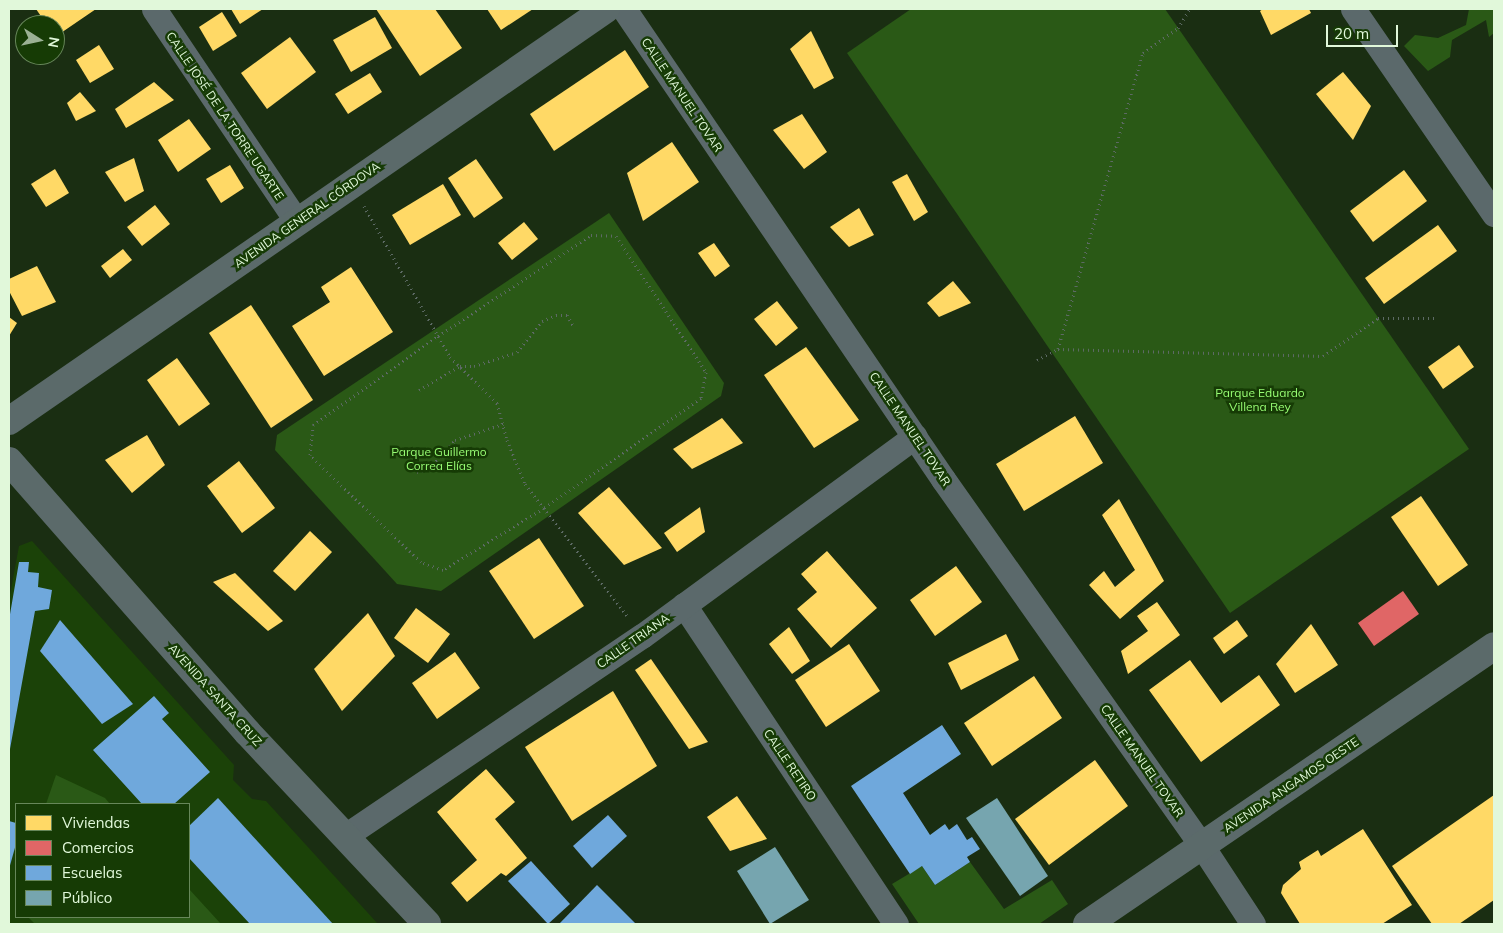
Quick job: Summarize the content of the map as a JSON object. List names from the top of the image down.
{
  "streets": {
    "street": [
      "CALLE MANUEL TOVAR",
      "CALLE JOSÉ DE LA TORRE UGARTE",
      "AVENIDA GENERAL CÓRDOVA",
      "CALLE TRIANA",
      "AVENIDA SANTA CRUZ",
      "CALLE RETIRO",
      "AVENIDA ANGAMOS OESTE"
    ]
  },
  "crossings": [
    ["CALLE MANUEL TOVAR", "CALLE TRIANA"],
    ["CALLE MANUEL TOVAR", "AVENIDA ANGAMOS OESTE"],
    ["CALLE JOSÉ DE LA TORRE UGARTE", "AVENIDA GENERAL CÓRDOVA"],
    ["CALLE TRIANA", "AVENIDA SANTA CRUZ"],
    ["CALLE TRIANA", "CALLE RETIRO"]
  ],
  "parks": ["Parque Eduardo Villena Rey", "Parque Guillermo Correa Elías"],
  "legend": [
    "Viviendas",
    "Comercios",
    "Escuelas",
    "Público"
  ],
  "scale_bar": "20 m",
  "north": "right"
}
